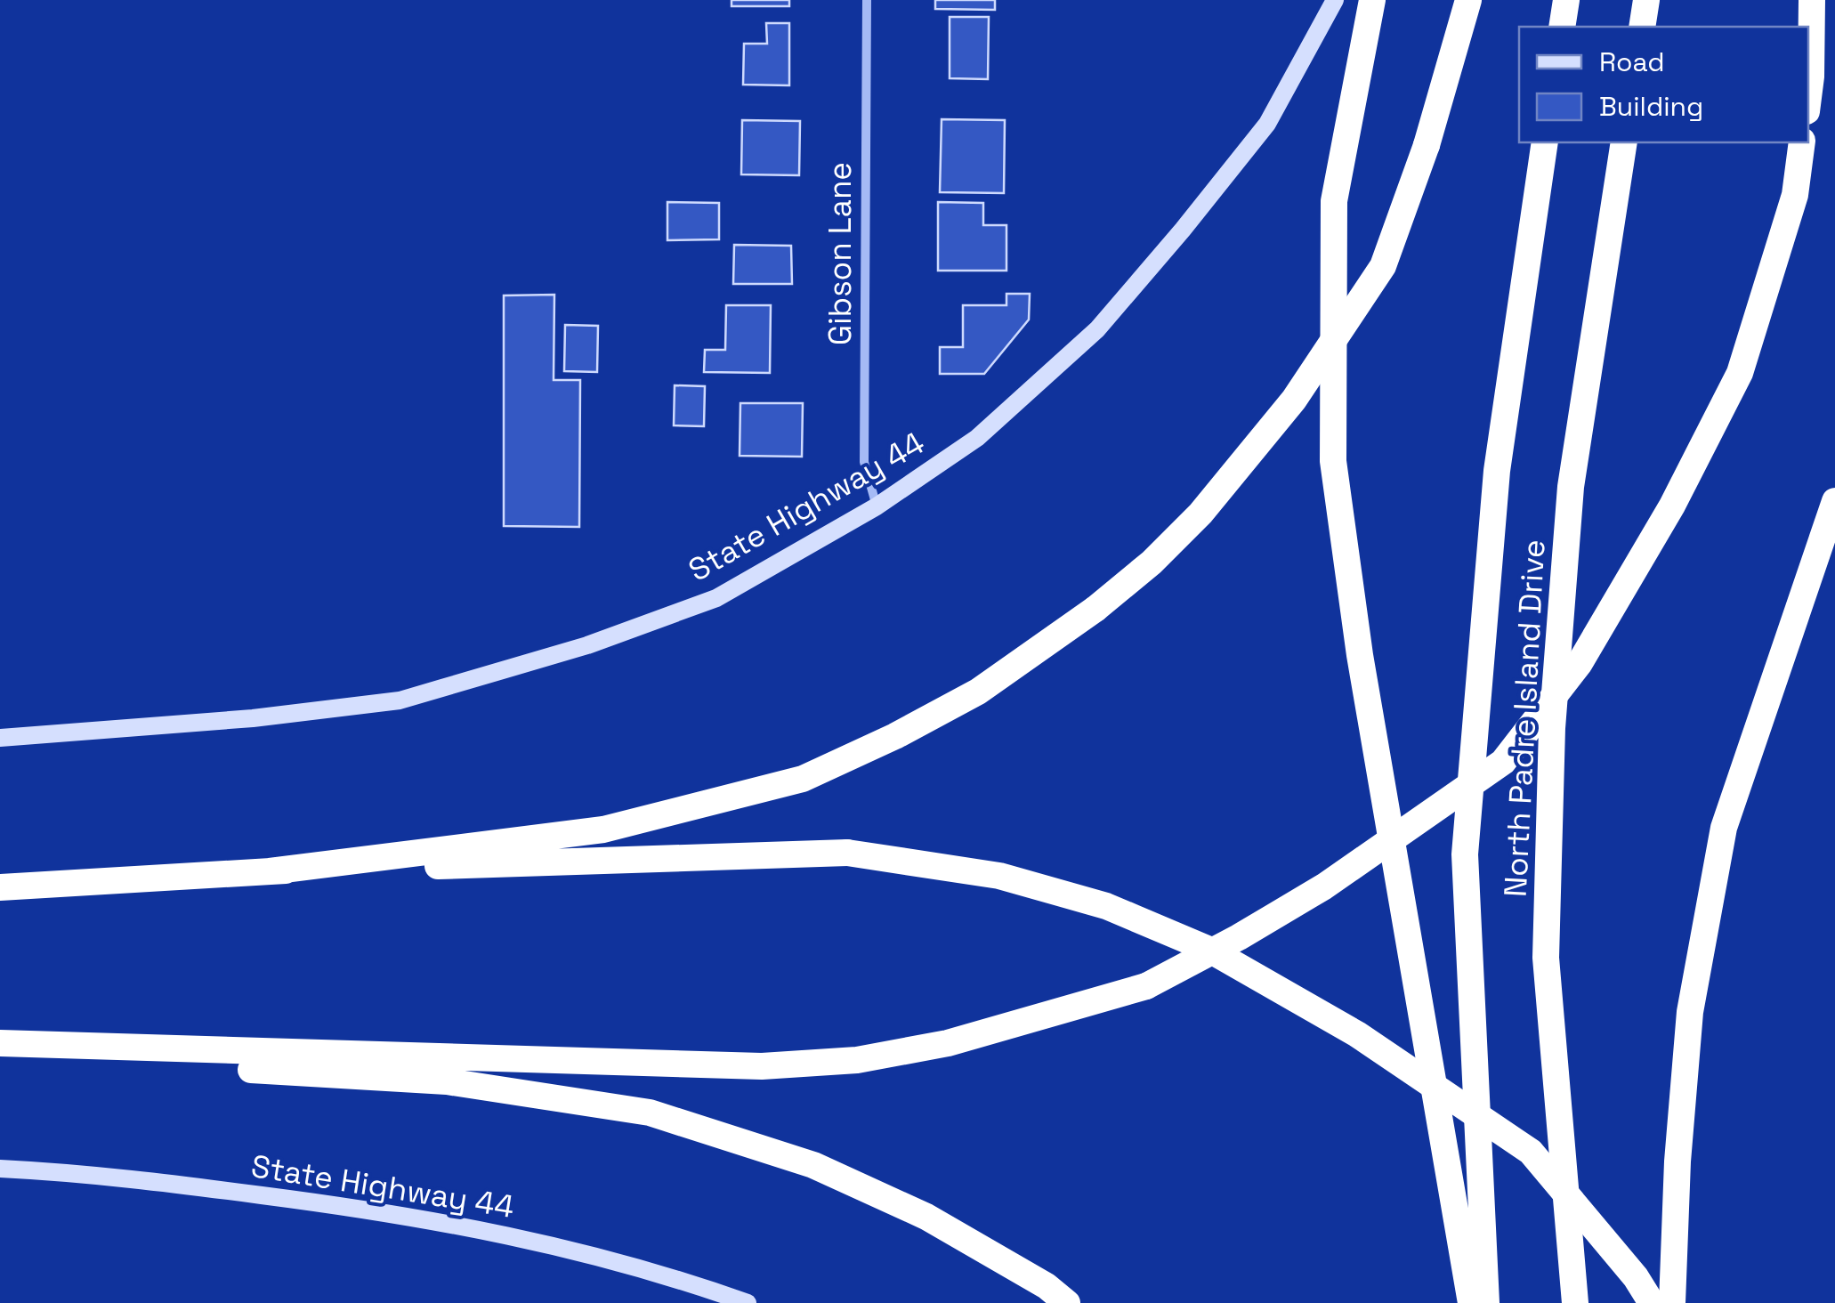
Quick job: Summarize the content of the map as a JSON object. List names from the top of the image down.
{
  "streets": {
    "highway": ["North Padre Island Drive"],
    "main road": ["State Highway 44"],
    "street": ["Gibson Lane"]
  },
  "crossings": [
    ["Gibson Lane", "State Highway 44"]
  ],
  "legend": ["Road", "Building"]
}
